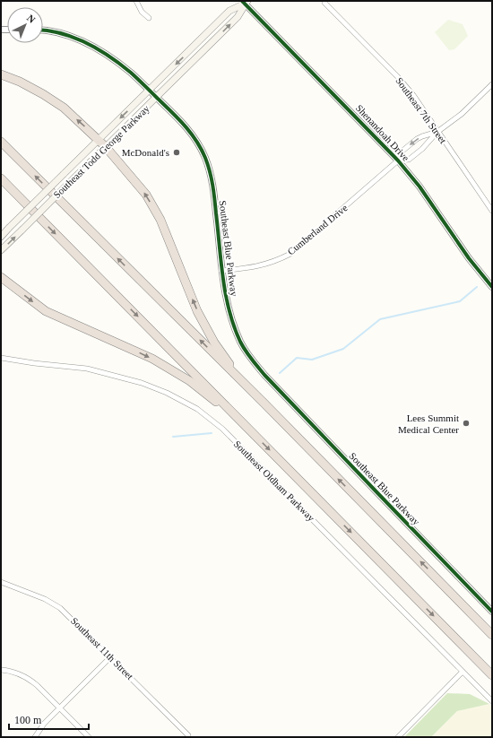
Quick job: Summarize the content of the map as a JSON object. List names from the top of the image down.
{
  "streets": {
    "main road": ["Southeast Todd George Parkway"],
    "street": [
      "Southeast 7th Street",
      "Shenandoah Drive",
      "Cumberland Drive",
      "Southeast Blue Parkway",
      "Southeast Oldham Parkway",
      "Southeast 11th Street"
    ]
  },
  "crossings": [
    ["Southeast 7th Street", "Cumberland Drive"],
    ["Shenandoah Drive", "Southeast Todd George Parkway"],
    ["Shenandoah Drive", "Cumberland Drive"],
    ["Southeast Todd George Parkway", "Southeast Blue Parkway"],
    ["Cumberland Drive", "Southeast Blue Parkway"]
  ],
  "places": ["McDonald's", "Lees Summit Medical Center"],
  "scale_bar": "100 m",
  "north": "top right"
}
